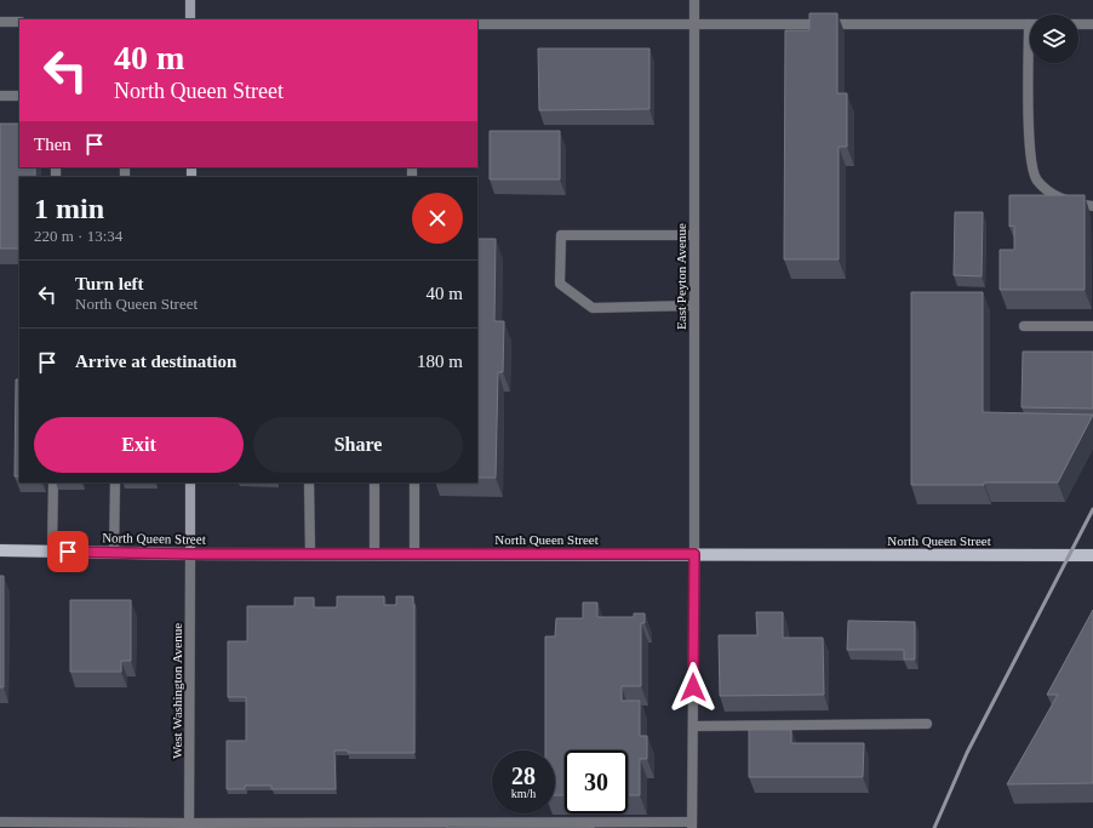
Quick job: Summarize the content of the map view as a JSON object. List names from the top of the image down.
{
  "streets": {
    "main road": ["North Queen Street"],
    "street": ["East Peyton Avenue", "West Washington Avenue"]
  },
  "crossings": [
    ["East Peyton Avenue", "North Queen Street"],
    ["North Queen Street", "West Washington Avenue"]
  ],
  "page": {
    "turn": ["40 m", "North Queen Street"],
    "then": "Then",
    "heading": ["1 min", "220 m · 13:34"],
    "list": [
      {
        "name": "Turn left",
        "note": "North Queen Street",
        "value": "40 m"
      },
      {
        "name": "Arrive at destination",
        "value": "180 m"
      }
    ],
    "buttons": ["Exit", "Share"],
    "speed": "28 km/h",
    "limit": "30"
  }
}
